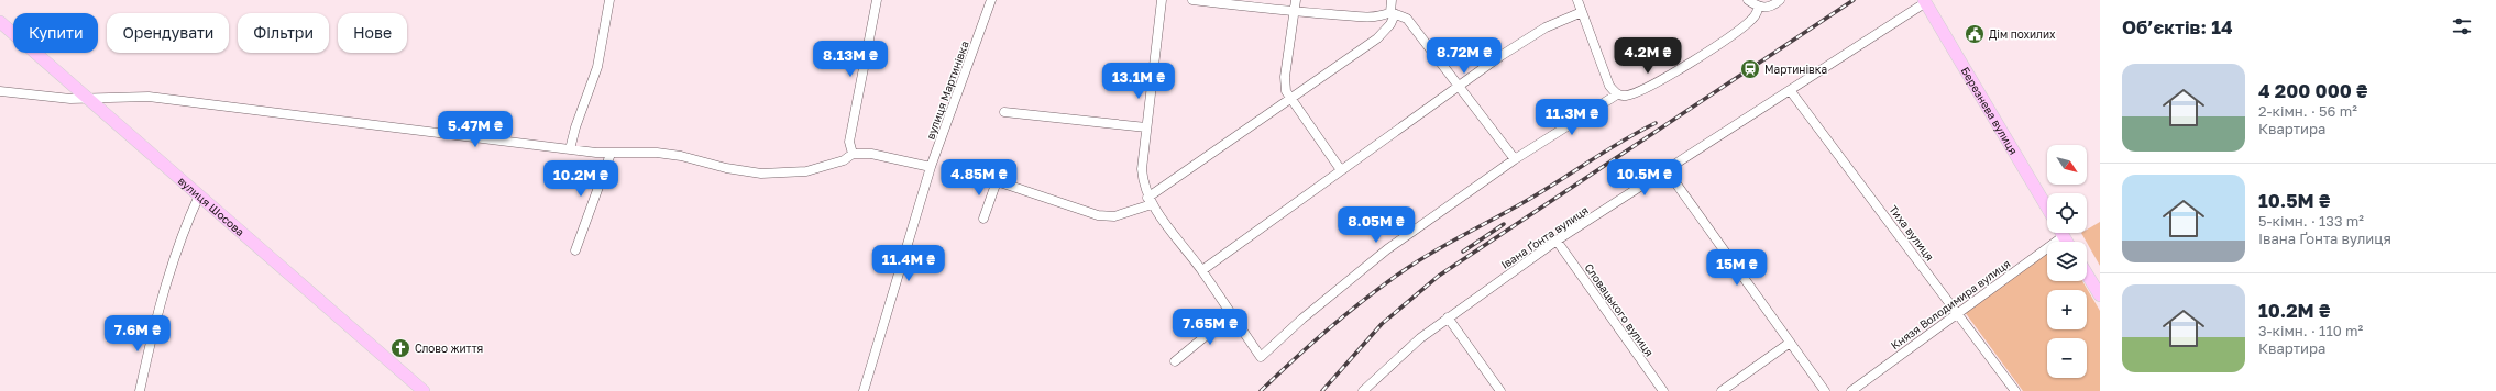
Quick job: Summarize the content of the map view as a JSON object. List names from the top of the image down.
{
  "streets": {
    "main road": ["Березнева вулиця", "вулиця Шосова"],
    "street": [
      "вулиця Мартинівка",
      "Тиха вулиця",
      "Івана Ґонта вулиця",
      "Князя Володимира вулиця",
      "Словацького вулиця"
    ]
  },
  "crossings": [
    ["Березнева вулиця", "Івана Ґонта вулиця"],
    ["Тиха вулиця", "Івана Ґонта вулиця"],
    ["Тиха вулиця", "Князя Володимира вулиця"],
    ["Івана Ґонта вулиця", "Словацького вулиця"]
  ],
  "places": {
    "public building": ["Дiм похилих"],
    "station": ["Мартинівка"],
    "church": ["Слово життя"]
  },
  "north": "bottom right",
  "page": {
    "heading": "Об’єктів: 14",
    "chip": [
      "Купити",
      "Орендувати",
      "Фільтри",
      "Нове"
    ],
    "price": [
      "8.72M ₴",
      "4.2M ₴",
      "8.13M ₴",
      "13.1M ₴",
      "11.3M ₴",
      "5.47M ₴",
      "4.85M ₴",
      "10.5M ₴",
      "10.2M ₴",
      "8.05M ₴",
      "11.4M ₴",
      "15M ₴",
      "7.65M ₴",
      "7.6M ₴"
    ],
    "list": [
      {
        "name": "4 200 000 ₴",
        "note": "2-кімн. · 56 m² · Квартира"
      },
      {
        "name": "10.5M ₴",
        "note": "5-кімн. · 133 m² · Івана Ґонта вулиця"
      },
      {
        "name": "10.2M ₴",
        "note": "3-кімн. · 110 m² · Квартира"
      }
    ],
    "map_buttons": ["+", "−"]
  }
}
